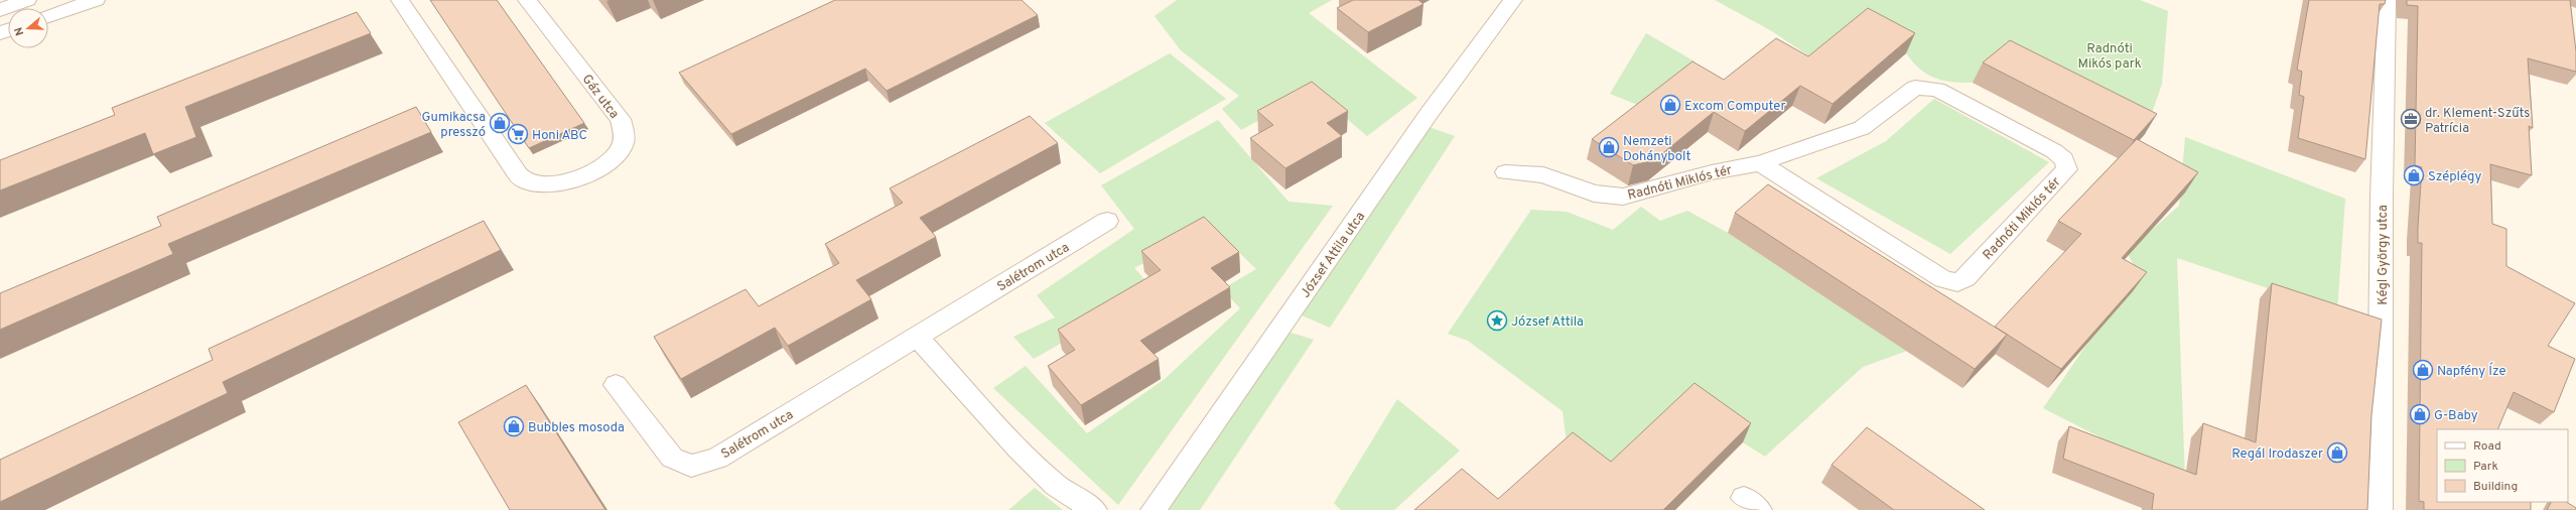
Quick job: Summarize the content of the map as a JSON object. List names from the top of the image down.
{
  "streets": {
    "street": [
      "Gáz utca",
      "Radnóti Miklós tér",
      "József Attila utca",
      "Kégl György utca",
      "Salétrom utca"
    ]
  },
  "parks": ["Radnóti Mikós park"],
  "places": {
    "shop": [
      "Excom Computer",
      "Gumikacsa presszó",
      "Nemzeti Dohánybolt",
      "Széplégy",
      "Napfény Íze",
      "G-Baby",
      "Bubbles mosoda",
      "Regál Irodaszer"
    ],
    "office": ["dr. Klement-Szűts Patrícia"],
    "supermarket": ["Honi ABC"],
    "place": ["József Attila"]
  },
  "legend": ["Road", "Park", "Building"],
  "north": "left"
}
